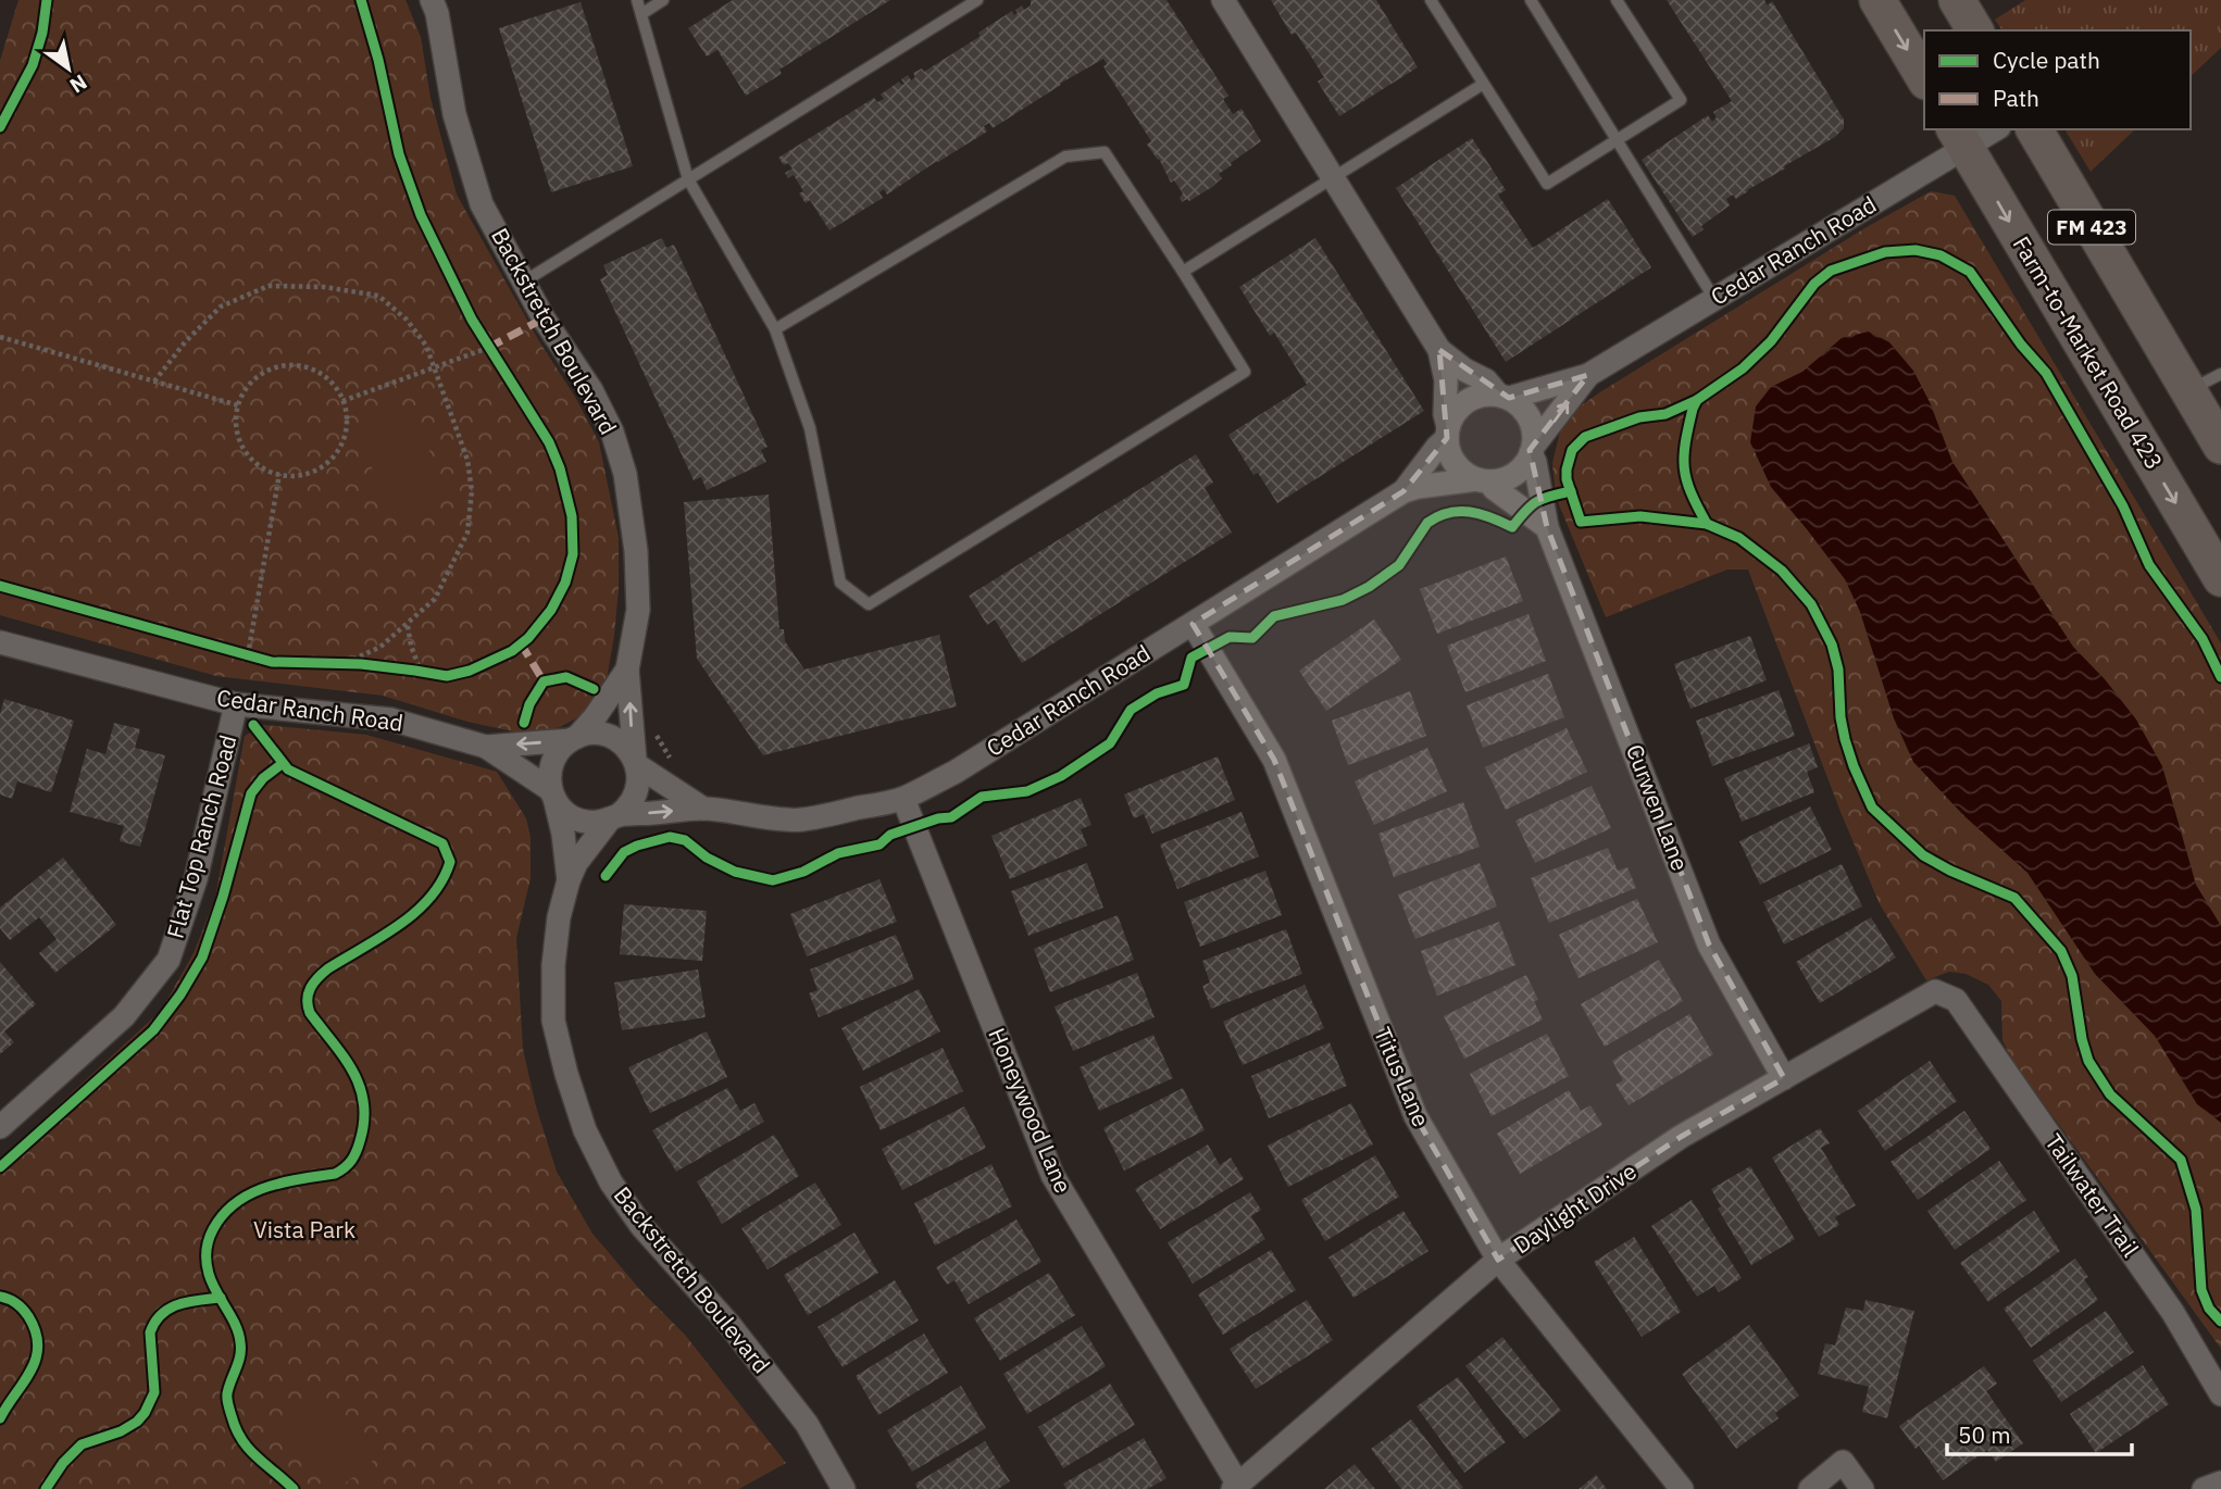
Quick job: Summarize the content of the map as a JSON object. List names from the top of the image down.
{
  "streets": {
    "main road": ["FM 423", "Farm-to-Market Road 423"],
    "street": [
      "Cedar Ranch Road",
      "Backstretch Boulevard",
      "Curwen Lane",
      "Flat Top Ranch Road",
      "Titus Lane",
      "Honeywood Lane",
      "Tailwater Trail",
      "Daylight Drive"
    ]
  },
  "crossings": [
    ["Cedar Ranch Road", "Backstretch Boulevard"],
    ["Cedar Ranch Road", "Farm-to-Market Road 423"],
    ["Cedar Ranch Road", "Curwen Lane"],
    ["Cedar Ranch Road", "Flat Top Ranch Road"],
    ["Cedar Ranch Road", "Titus Lane"],
    ["Cedar Ranch Road", "Honeywood Lane"],
    ["Curwen Lane", "Daylight Drive"],
    ["Titus Lane", "Daylight Drive"],
    ["Honeywood Lane", "Daylight Drive"],
    ["Tailwater Trail", "Daylight Drive"]
  ],
  "parks": ["Vista Park"],
  "legend": ["Cycle path", "Path"],
  "scale_bar": "50 m",
  "north": "bottom right"
}
